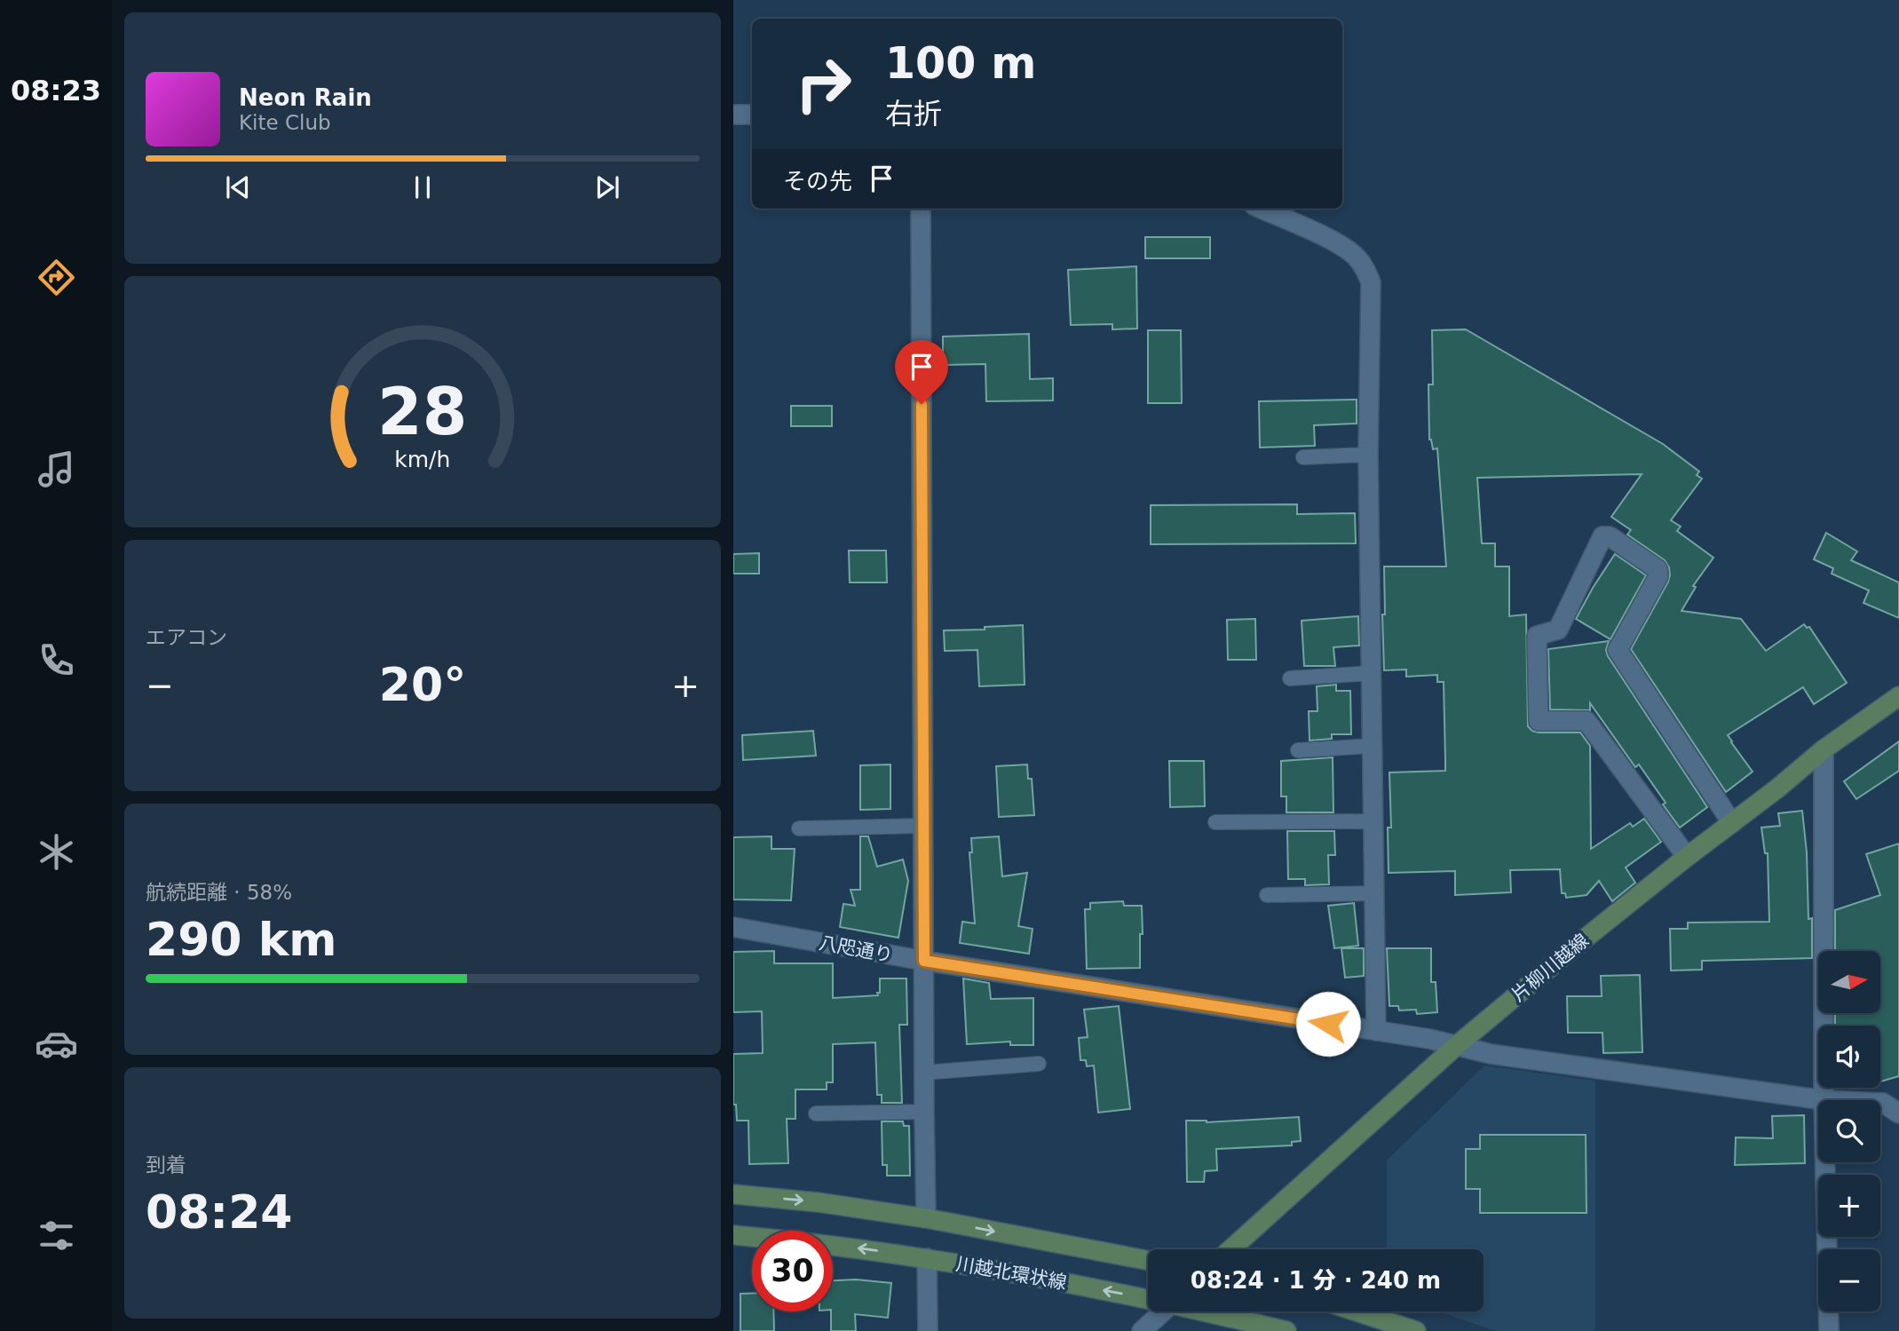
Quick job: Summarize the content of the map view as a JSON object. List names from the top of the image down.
{
  "streets": {
    "main road": ["片柳川越線", "川越北環状線"],
    "street": ["八咫通り"]
  },
  "crossings": [
    ["八咫通り", "片柳川越線"]
  ],
  "north": "right",
  "page": {
    "tabs": "08:23",
    "turn": ["100 m", "右折"],
    "song": ["Neon Rain", "Kite Club"],
    "then": "その先",
    "tile": [
      "エアコン",
      ["航続距離 · 58%", "290 km"],
      ["到着", "08:24"]
    ],
    "heat": ["−", "20°", "+"],
    "map_buttons": ["+", "−"],
    "limit": "30",
    "trip": "08:24 · 1 分 · 240 m",
    "gauge": ["28", "km/h"]
  }
}
